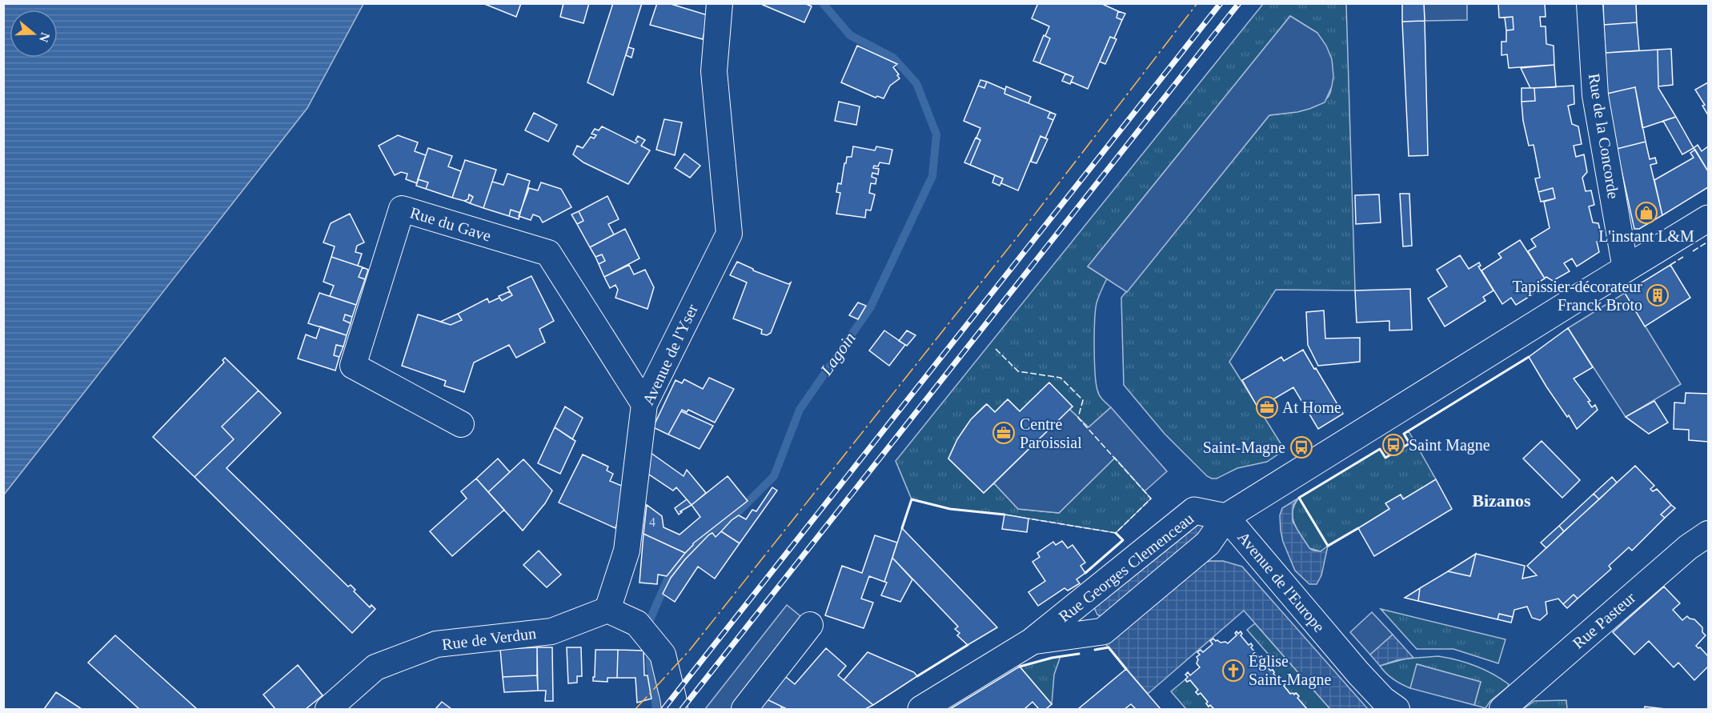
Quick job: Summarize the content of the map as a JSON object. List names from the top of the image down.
{
  "streets": {
    "main road": ["Rue Georges Clemenceau"],
    "street": [
      "Rue de la Concorde",
      "Rue du Gave",
      "Avenue de l'Yser",
      "Avenue de l'Europe",
      "Rue Pasteur",
      "Rue de Verdun"
    ]
  },
  "crossings": [
    ["Rue du Gave", "Avenue de l'Yser"],
    ["Avenue de l'Yser", "Rue de Verdun"],
    ["Rue Georges Clemenceau", "Avenue de l'Europe"]
  ],
  "districts": ["Bizanos"],
  "water": ["Lagoin"],
  "places": {
    "shop": ["L'instant L&M"],
    "building": ["Tapissier-décorateur Franck Broto"],
    "office": ["At Home", "Centre Paroissial"],
    "bus stop": ["Saint Magne", "Saint-Magne"],
    "church": ["Église Saint-Magne"]
  },
  "house_numbers": ["4"],
  "north": "right"
}
